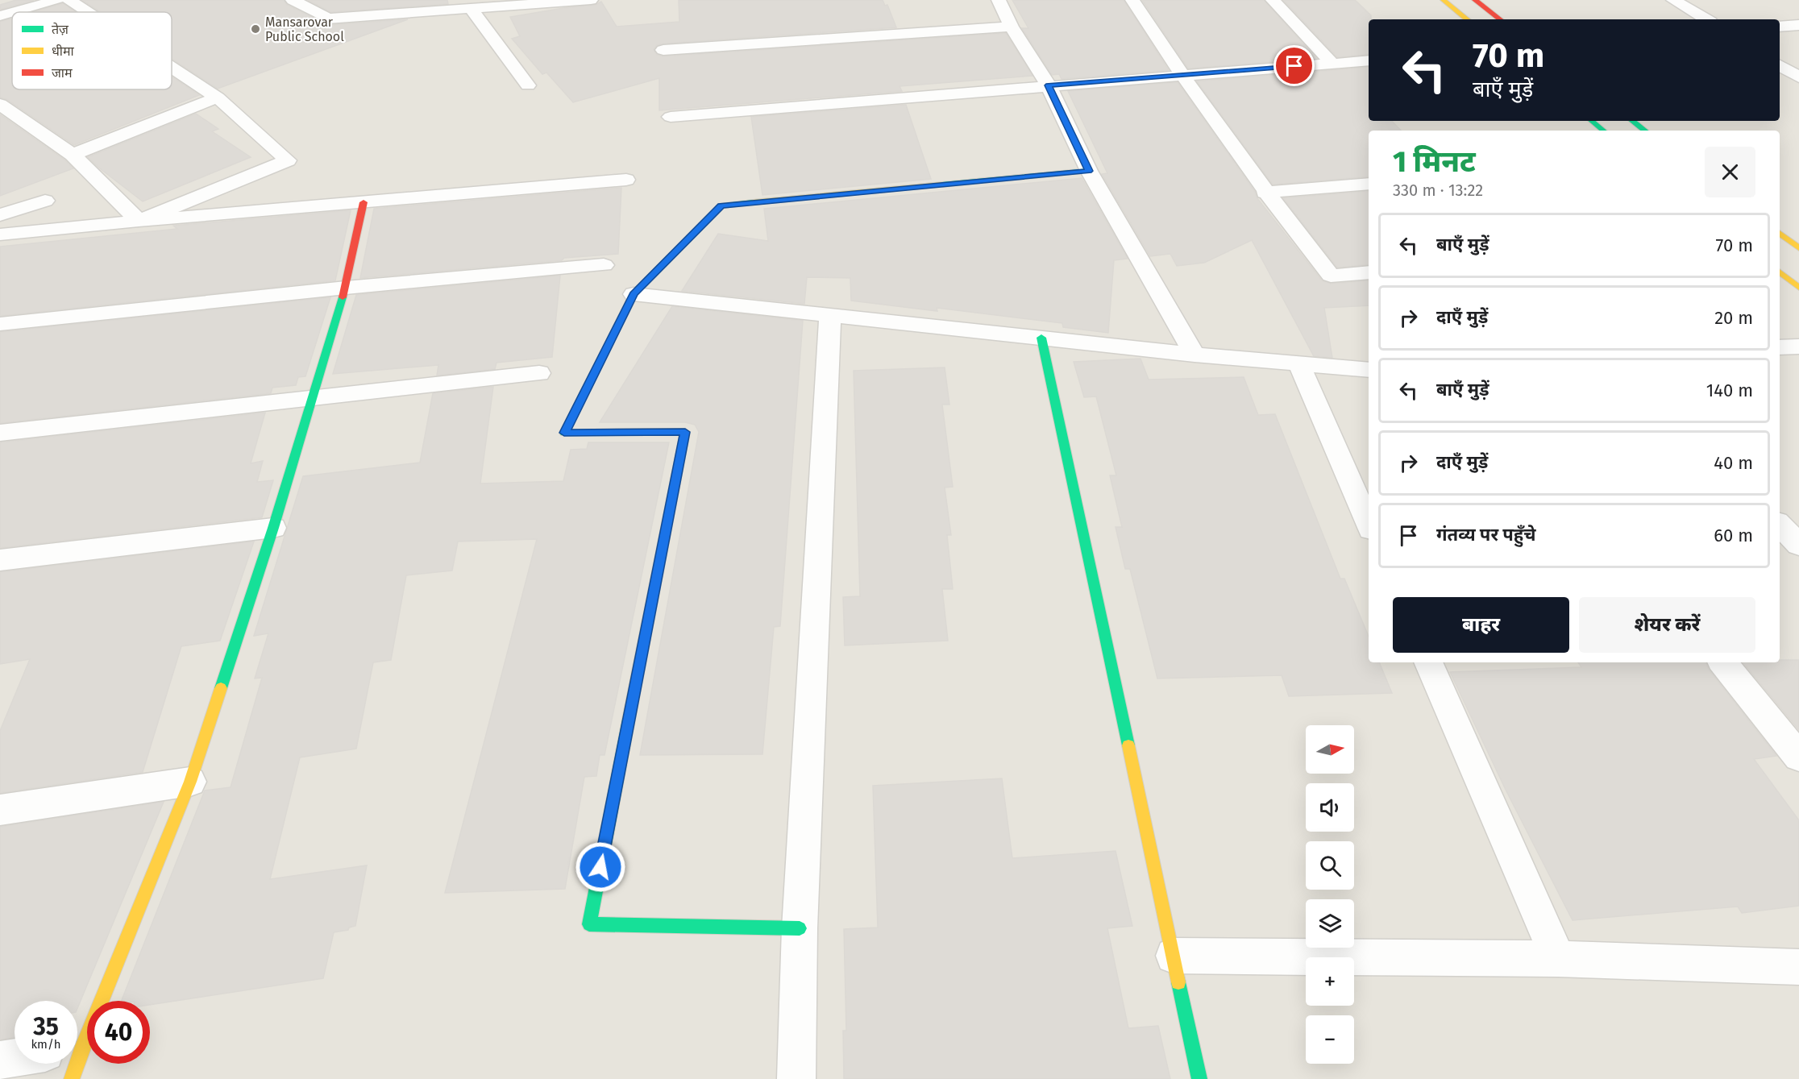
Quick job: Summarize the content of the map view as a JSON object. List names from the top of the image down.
{
  "places": ["Mansarovar Public School"],
  "legend": ["तेज़", "धीमा", "जाम"],
  "north": "right",
  "page": {
    "turn": ["70 m", "बाएँ मुड़ें"],
    "heading": ["1 मिनट", "330 m · 13:22"],
    "list": [
      {
        "name": "बाएँ मुड़ें",
        "value": "70 m"
      },
      {
        "name": "दाएँ मुड़ें",
        "value": "20 m"
      },
      {
        "name": "बाएँ मुड़ें",
        "value": "140 m"
      },
      {
        "name": "दाएँ मुड़ें",
        "value": "40 m"
      },
      {
        "name": "गंतव्य पर पहुँचे",
        "value": "60 m"
      }
    ],
    "buttons": ["बाहर", "शेयर करें"],
    "map_buttons": ["+", "−"],
    "speed": "35 km/h",
    "limit": "40"
  }
}
